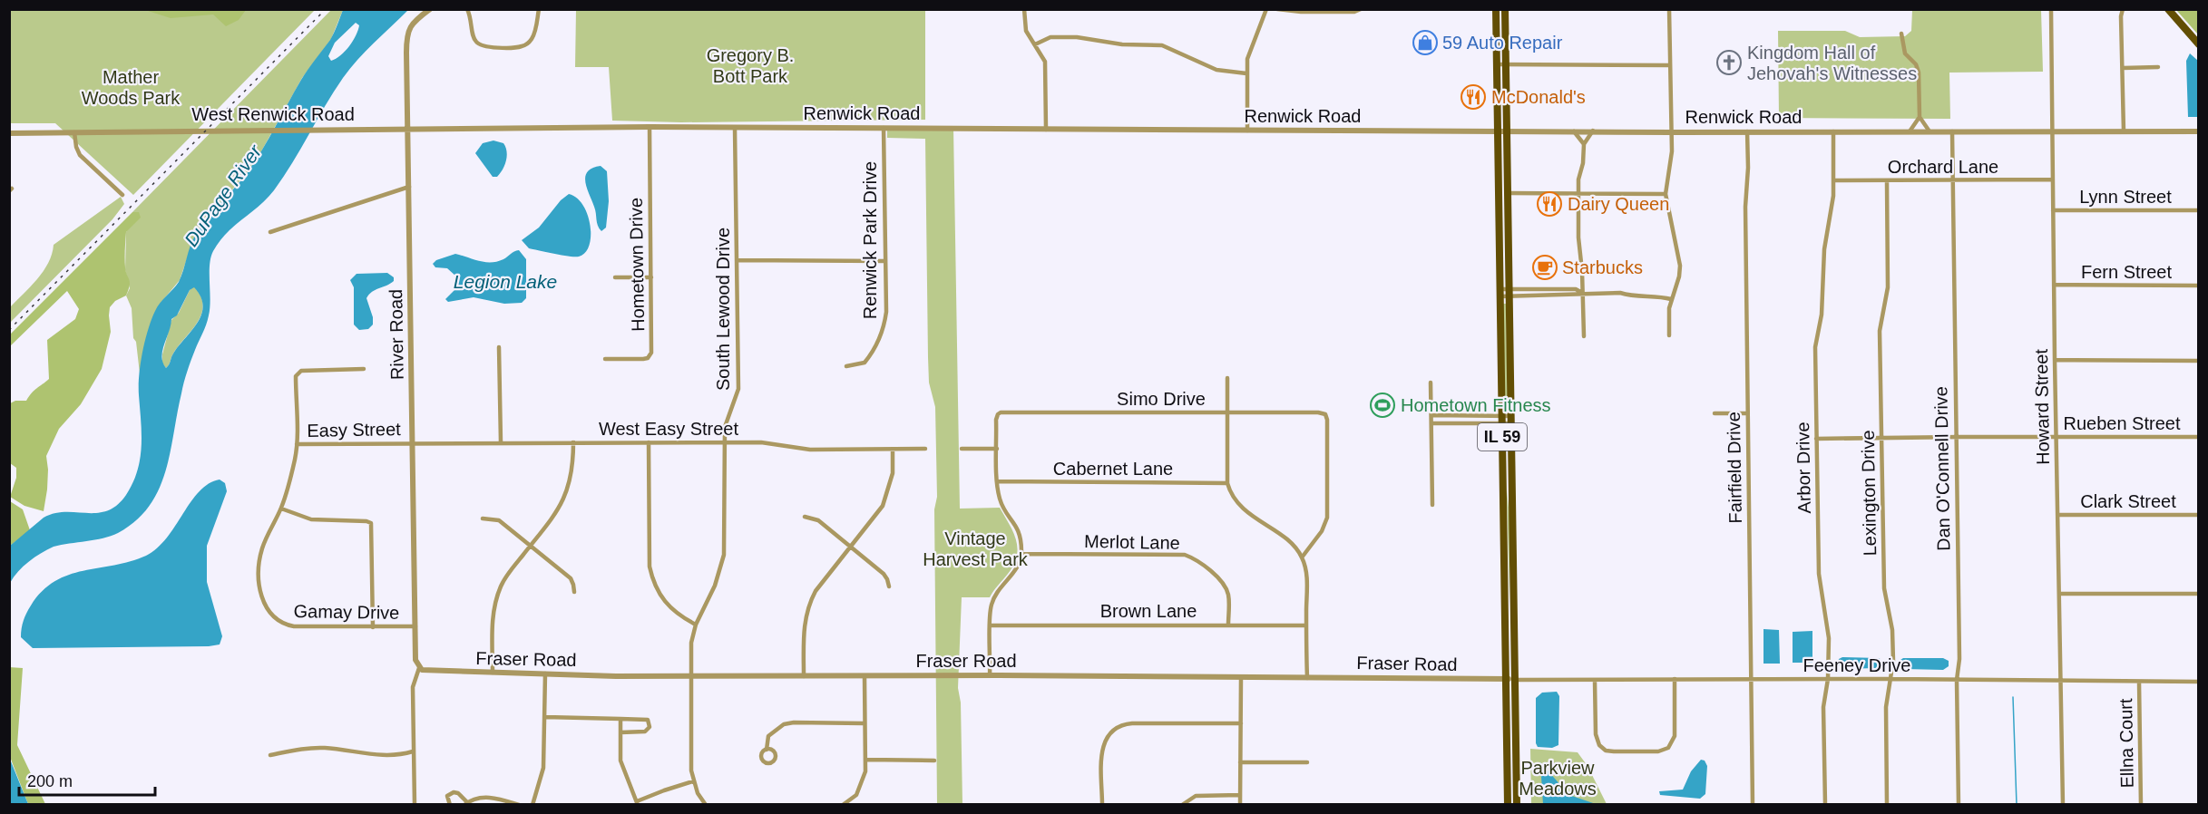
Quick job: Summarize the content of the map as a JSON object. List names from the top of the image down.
{
  "streets": {
    "main road": ["IL 59"],
    "street": [
      "Renwick Road",
      "West Renwick Road",
      "Orchard Lane",
      "Lynn Street",
      "Renwick Park Drive",
      "Hometown Drive",
      "Fern Street",
      "South Lewood Drive",
      "River Road",
      "Simo Drive",
      "Howard Street",
      "Rueben Street",
      "West Easy Street",
      "Easy Street",
      "Fairfield Drive",
      "Arbor Drive",
      "Cabernet Lane",
      "Dan O'Connell Drive",
      "Lexington Drive",
      "Clark Street",
      "Merlot Lane",
      "Brown Lane",
      "Gamay Drive",
      "Fraser Road",
      "Feeney Drive",
      "Ellna Court"
    ]
  },
  "crossings": [
    ["Renwick Road", "West Renwick Road"],
    ["Renwick Road", "Renwick Park Drive"],
    ["Renwick Road", "Hometown Drive"],
    ["Renwick Road", "South Lewood Drive"],
    ["Renwick Road", "River Road"],
    ["Renwick Road", "Howard Street"],
    ["Renwick Road", "IL 59"],
    ["Renwick Road", "Fairfield Drive"],
    ["Renwick Road", "Arbor Drive"],
    ["Renwick Road", "Dan O'Connell Drive"],
    ["West Renwick Road", "River Road"],
    ["Orchard Lane", "Howard Street"],
    ["Orchard Lane", "Arbor Drive"],
    ["Orchard Lane", "Dan O'Connell Drive"],
    ["Orchard Lane", "Lexington Drive"],
    ["Lynn Street", "Howard Street"],
    ["Fern Street", "Howard Street"],
    ["South Lewood Drive", "West Easy Street"],
    ["South Lewood Drive", "Fraser Road"],
    ["River Road", "West Easy Street"],
    ["River Road", "Easy Street"],
    ["River Road", "Gamay Drive"],
    ["River Road", "Fraser Road"],
    ["Howard Street", "Rueben Street"],
    ["Howard Street", "Clark Street"],
    ["Howard Street", "Feeney Drive"],
    ["Rueben Street", "Arbor Drive"],
    ["Rueben Street", "Dan O'Connell Drive"],
    ["Rueben Street", "Lexington Drive"],
    ["West Easy Street", "Easy Street"],
    ["Easy Street", "Gamay Drive"],
    ["IL 59", "Fraser Road"],
    ["IL 59", "Feeney Drive"],
    ["Fairfield Drive", "Feeney Drive"],
    ["Arbor Drive", "Feeney Drive"],
    ["Dan O'Connell Drive", "Feeney Drive"],
    ["Lexington Drive", "Feeney Drive"],
    ["Merlot Lane", "Brown Lane"],
    ["Fraser Road", "Feeney Drive"],
    ["Feeney Drive", "Ellna Court"]
  ],
  "water": ["DuPage River", "Legion Lake"],
  "parks": [
    "Gregory B. Bott Park",
    "Mather Woods Park",
    "Vintage Harvest Park",
    "Parkview Meadows"
  ],
  "places": {
    "shop": ["59 Auto Repair"],
    "church": ["Kingdom Hall of Jehovah's Witnesses"],
    "restaurant": ["McDonald's", "Dairy Queen"],
    "cafe": ["Starbucks"],
    "sports": ["Hometown Fitness"]
  },
  "scale_bar": "200 m"
}
